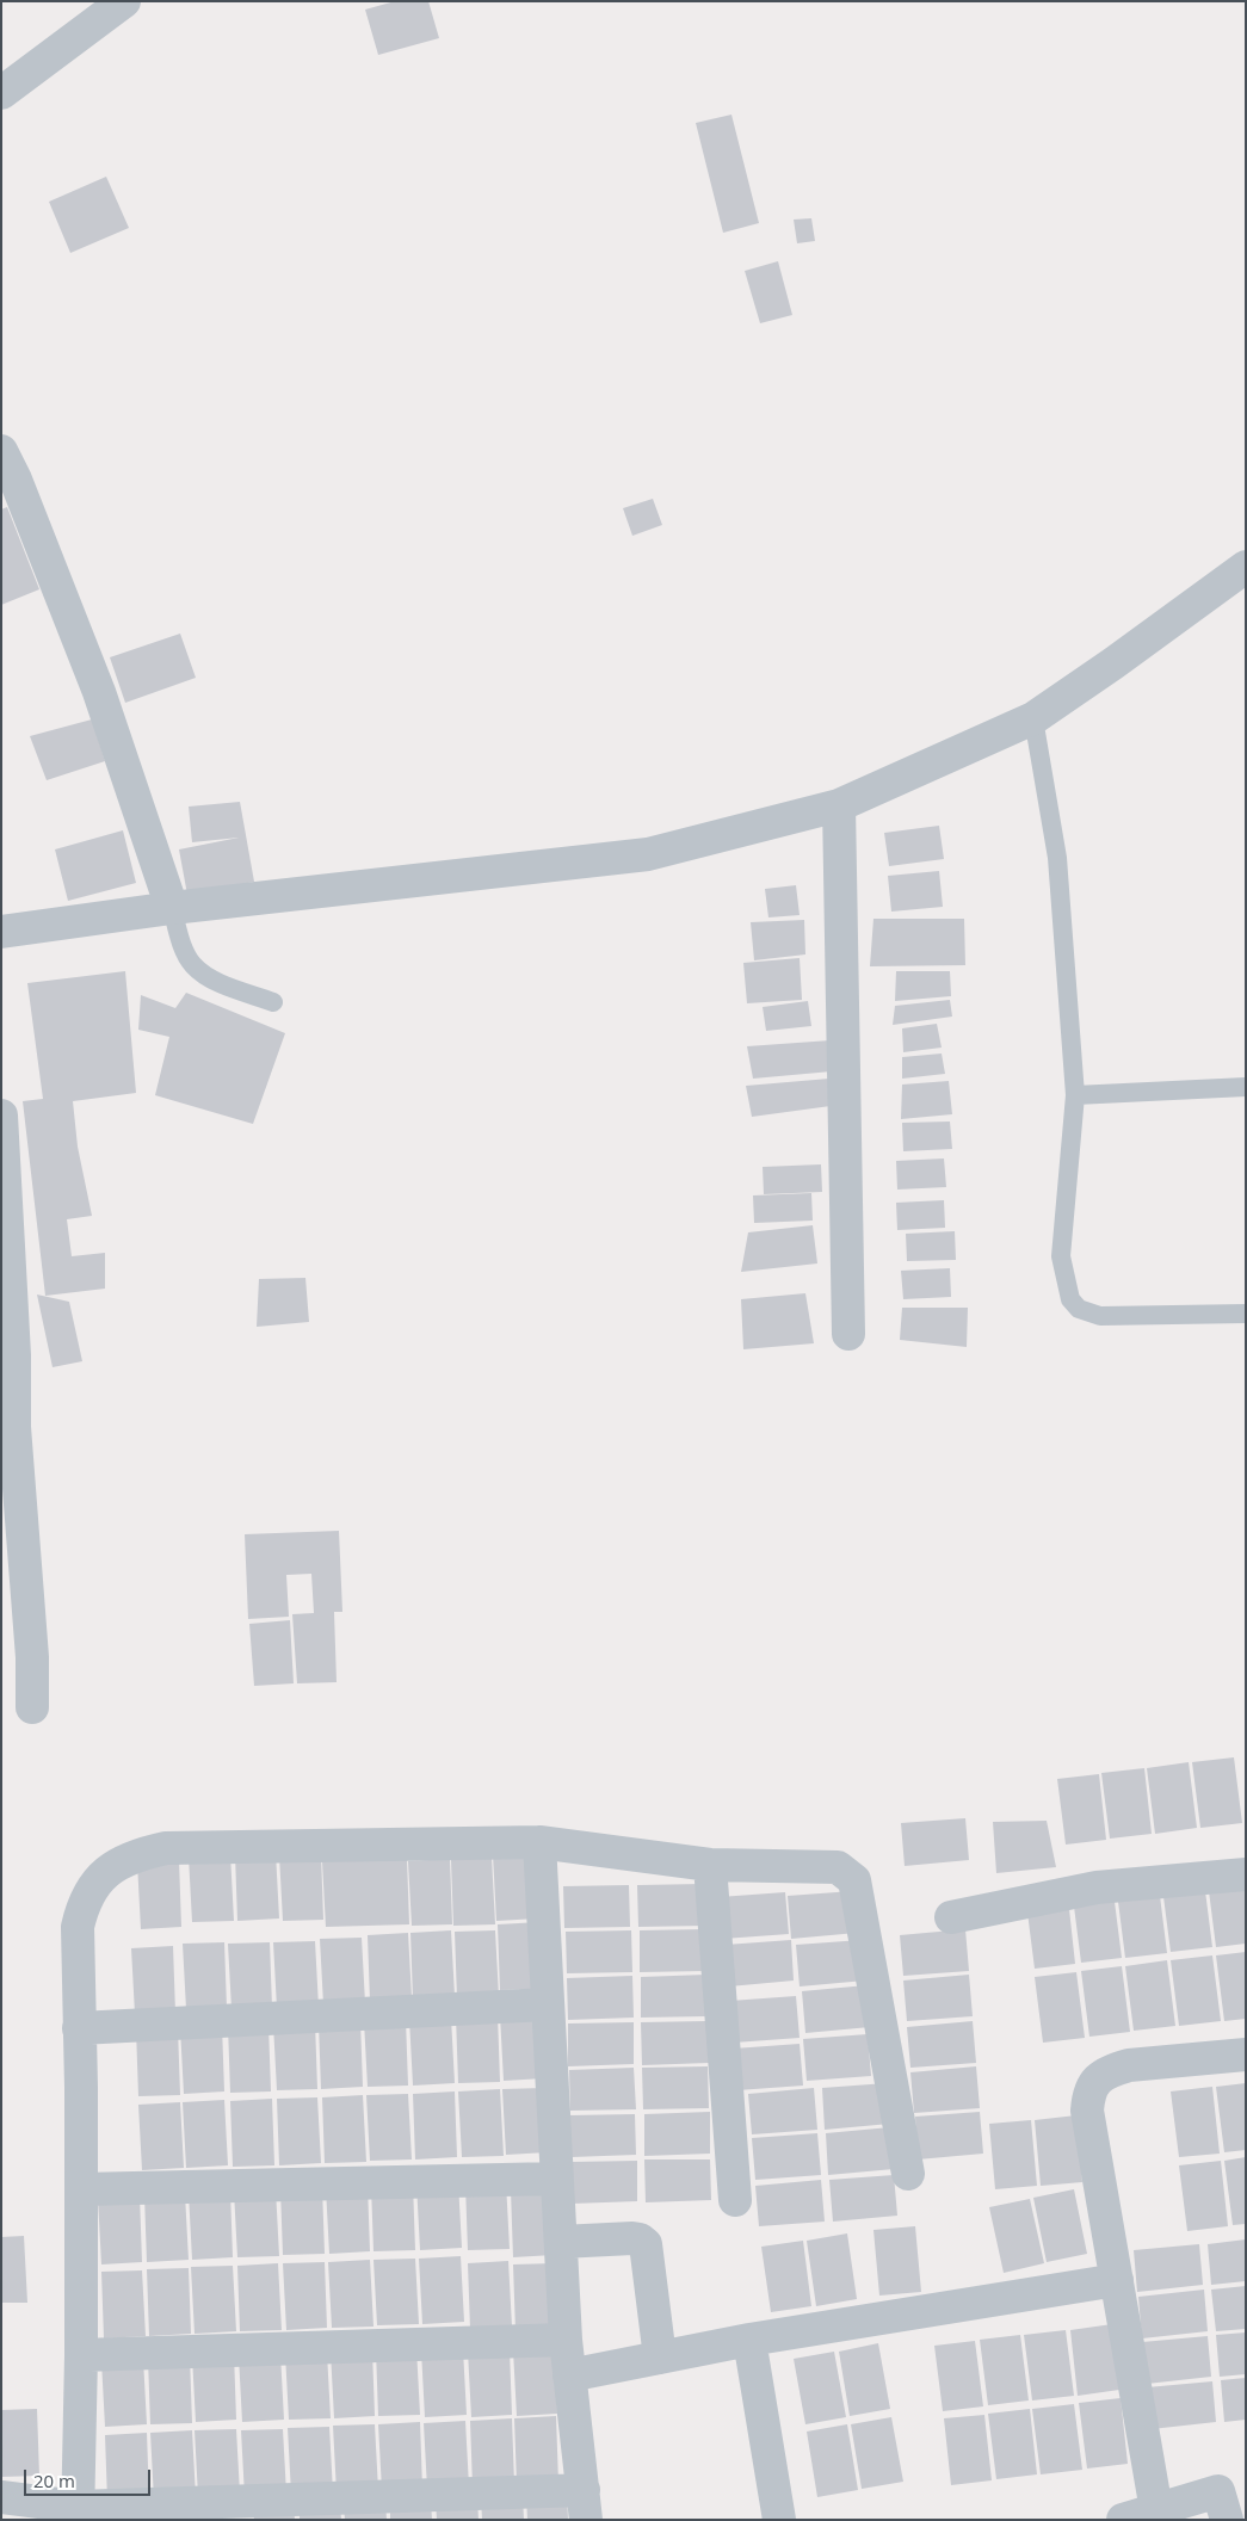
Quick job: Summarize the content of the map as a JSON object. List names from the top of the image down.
{
  "scale_bar": "20 m"
}
